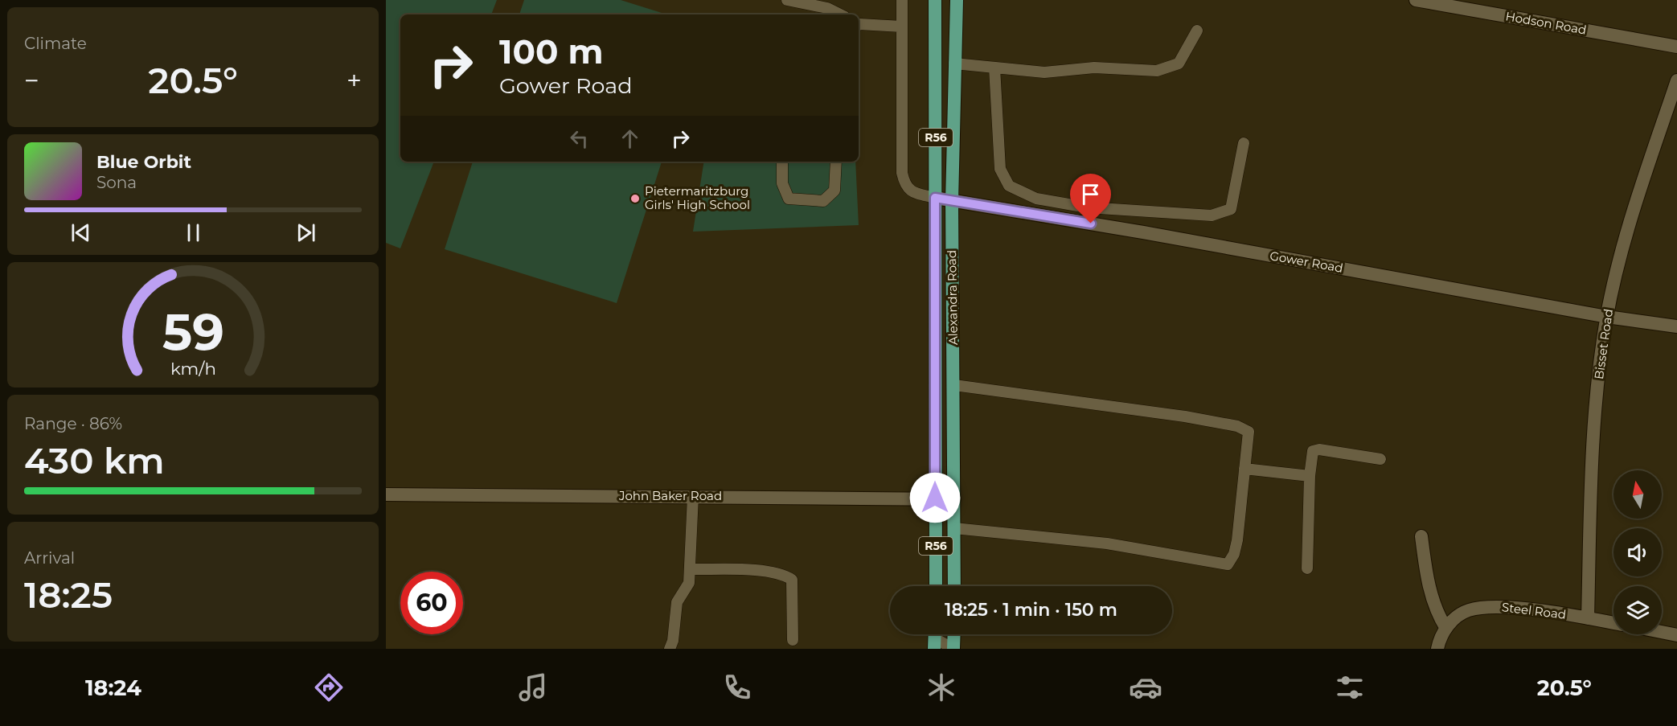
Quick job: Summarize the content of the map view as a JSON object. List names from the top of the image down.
{
  "streets": {
    "main road": ["R56", "Alexandra Road"],
    "street": [
      "Hodson Road",
      "Gower Road",
      "Bisset Road",
      "John Baker Road",
      "Steel Road"
    ]
  },
  "crossings": [
    ["Gower Road", "Alexandra Road"],
    ["Gower Road", "Bisset Road"],
    ["Alexandra Road", "John Baker Road"],
    ["Bisset Road", "Steel Road"]
  ],
  "places": ["Pietermaritzburg Girls' High School"],
  "north": "top",
  "page": {
    "tile": [
      "Climate",
      ["Range · 86%", "430 km"],
      ["Arrival", "18:25"]
    ],
    "turn": ["100 m", "Gower Road"],
    "heat": ["−", "20.5°", "+"],
    "song": ["Blue Orbit", "Sona"],
    "limit": "60",
    "trip": "18:25 · 1 min · 150 m",
    "tabs": ["18:24", "20.5°"],
    "gauge": ["59", "km/h"]
  }
}
